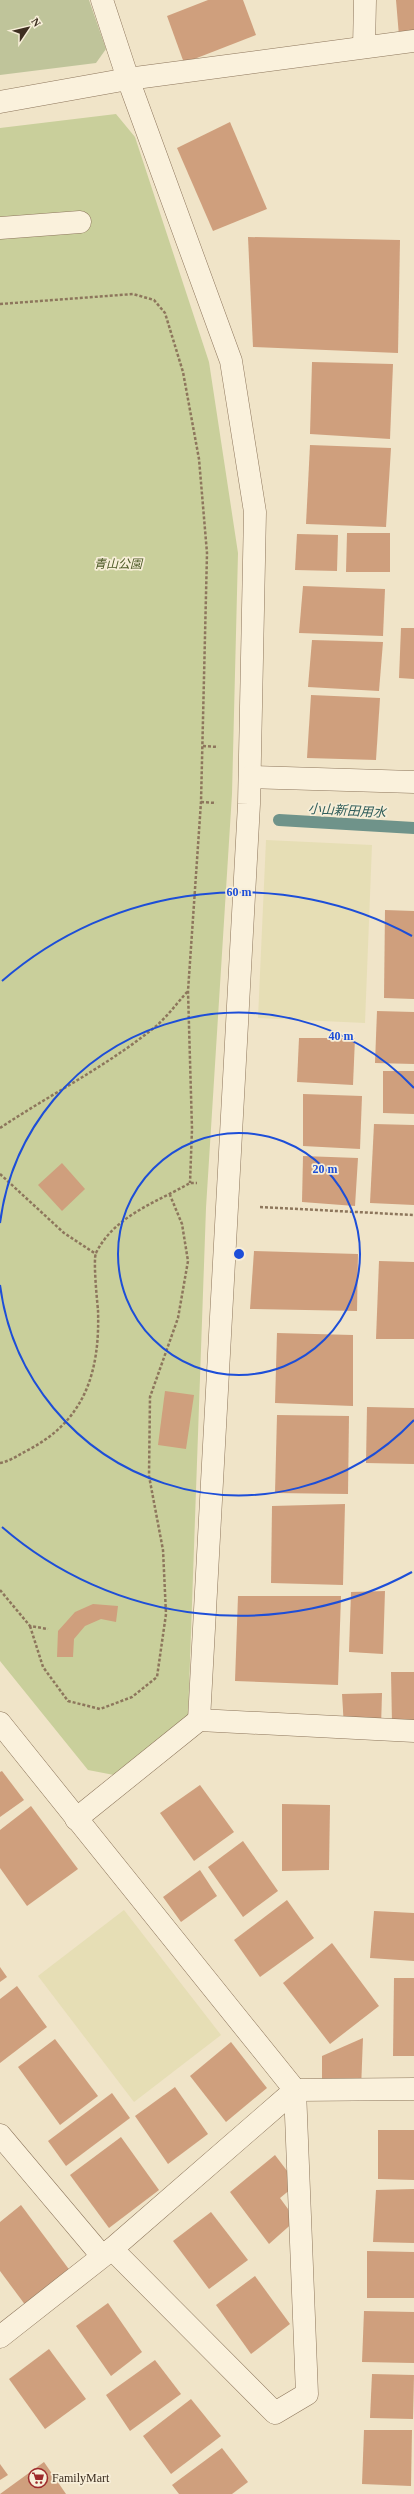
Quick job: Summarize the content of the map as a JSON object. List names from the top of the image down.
{
  "water": ["小山新田用水"],
  "parks": ["青山公園"],
  "places": {
    "supermarket": ["FamilyMart"]
  },
  "north": "top right",
  "rings": ["60 m", "40 m", "20 m"]
}
